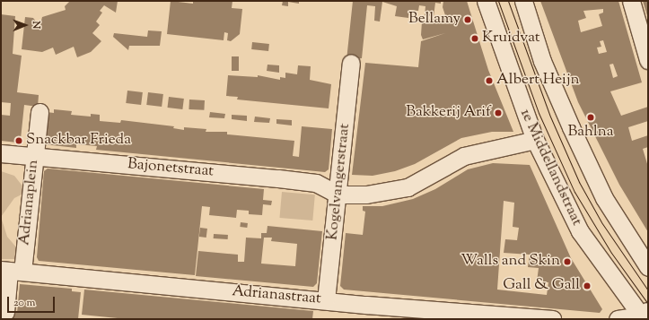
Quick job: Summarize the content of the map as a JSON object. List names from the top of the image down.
{
  "streets": {
    "street": [
      "1e Middellandstraat",
      "Bajonetstraat",
      "Kogelvangerstraat",
      "Adrianaplein",
      "Adrianastraat"
    ]
  },
  "crossings": [
    ["Bajonetstraat", "Kogelvangerstraat"],
    ["Bajonetstraat", "Adrianaplein"],
    ["Kogelvangerstraat", "Adrianastraat"],
    ["Adrianaplein", "Adrianastraat"]
  ],
  "places": [
    "Bellamy",
    "Kruidvat",
    "Albert Heijn",
    "Bakkerij Arif",
    "Bahlna",
    "Snackbar Frieda",
    "Walls and Skin",
    "Gall & Gall"
  ],
  "scale_bar": "20 m",
  "north": "right"
}
